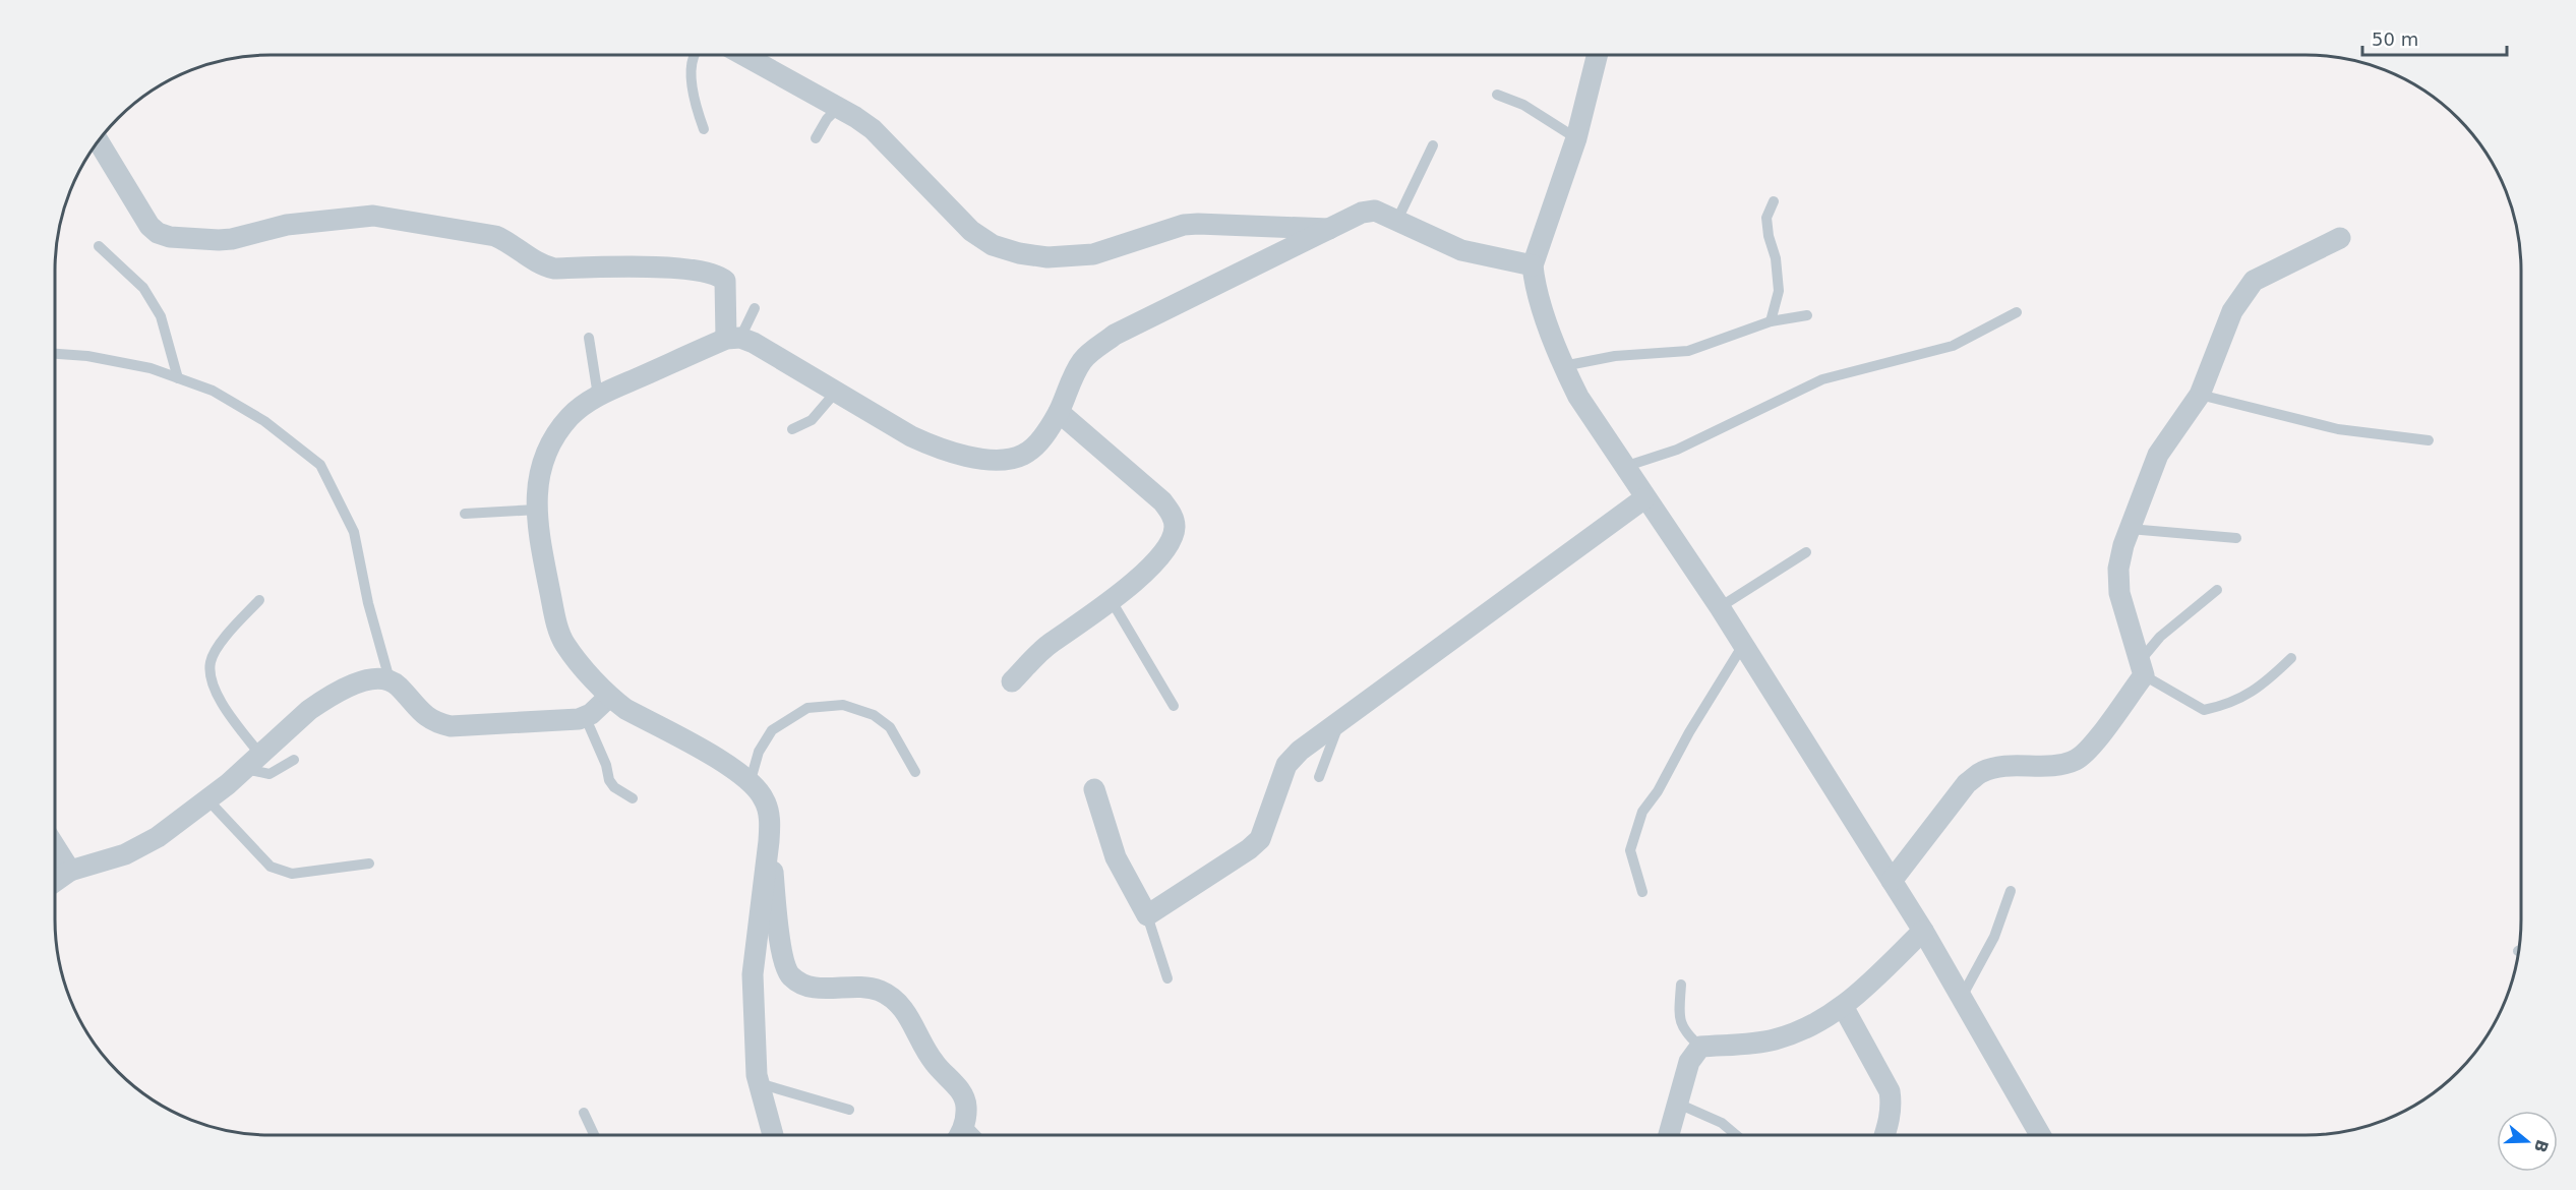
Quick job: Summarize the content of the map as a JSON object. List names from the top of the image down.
{
  "scale_bar": "50 m",
  "north": "right"
}
